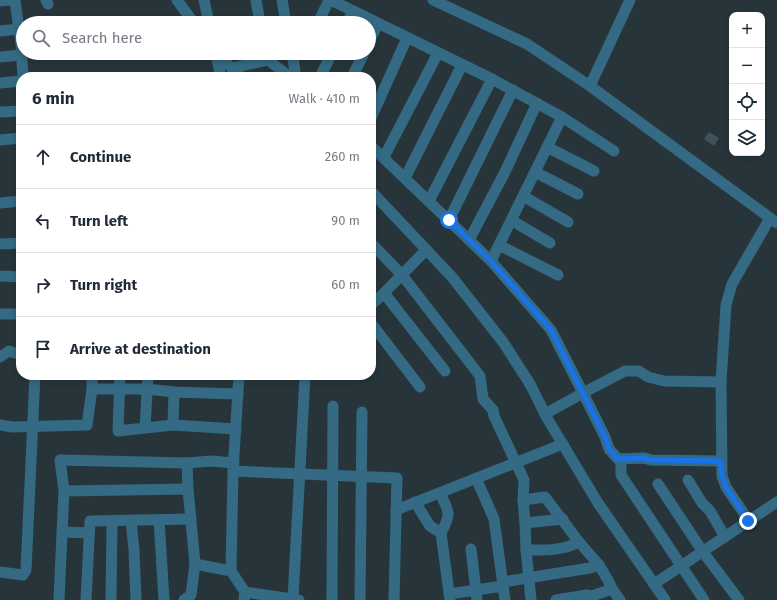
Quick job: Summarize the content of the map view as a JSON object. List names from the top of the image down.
{
  "page": {
    "map_buttons": ["+", "−"],
    "search": "Search here",
    "heading": ["6 min", "Walk · 410 m"],
    "list": [
      ["Continue", "260 m"],
      ["Turn left", "90 m"],
      ["Turn right", "60 m"],
      "Arrive at destination"
    ]
  }
}
